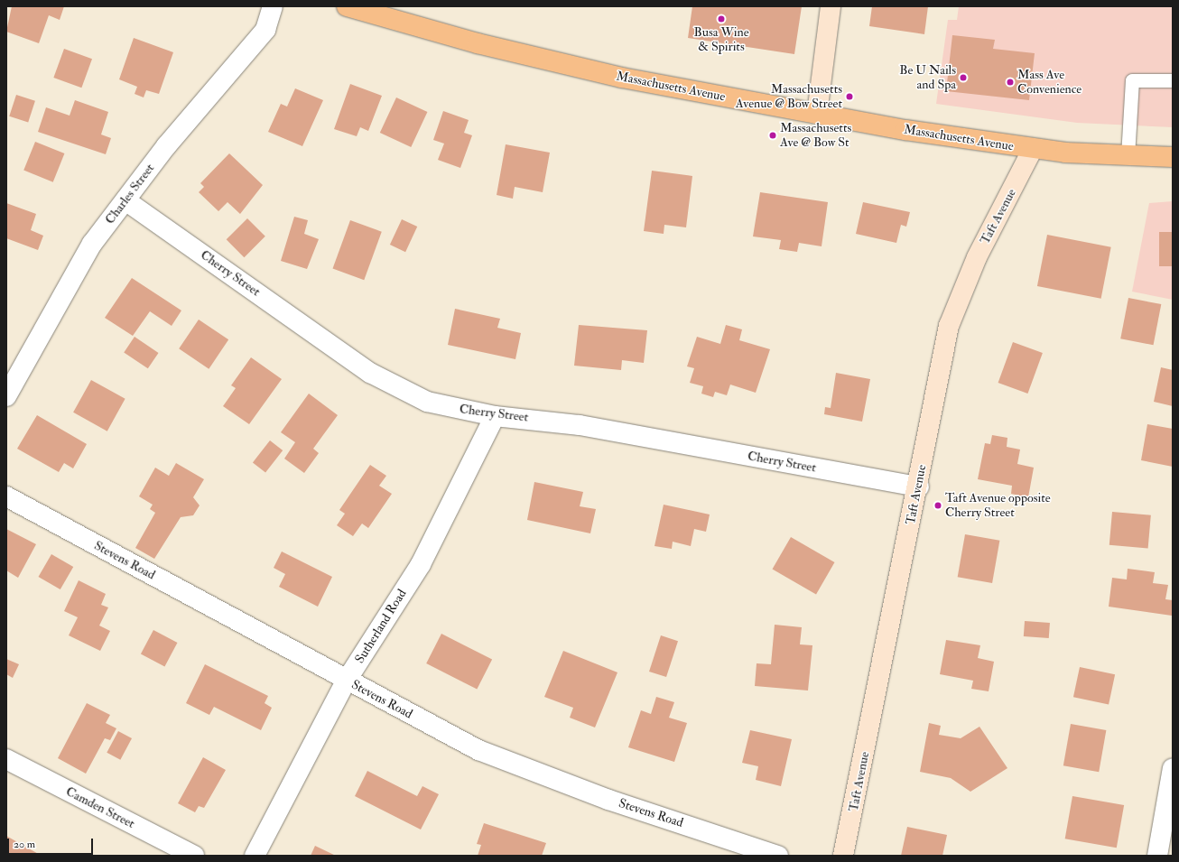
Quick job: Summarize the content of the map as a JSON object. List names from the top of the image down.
{
  "streets": {
    "main road": ["Massachusetts Avenue"],
    "street": [
      "Charles Street",
      "Taft Avenue",
      "Cherry Street",
      "Stevens Road",
      "Sutherland Road",
      "Camden Street"
    ]
  },
  "crossings": [
    ["Massachusetts Avenue", "Taft Avenue"],
    ["Charles Street", "Cherry Street"],
    ["Taft Avenue", "Cherry Street"],
    ["Cherry Street", "Sutherland Road"],
    ["Stevens Road", "Sutherland Road"]
  ],
  "places": [
    "Busa Wine & Spirits",
    "Be U Nails and Spa",
    "Mass Ave Convenience",
    "Massachusetts Avenue @ Bow Street",
    "Massachusetts Ave @ Bow St",
    "Taft Avenue opposite Cherry Street"
  ],
  "scale_bar": "20 m"
}
